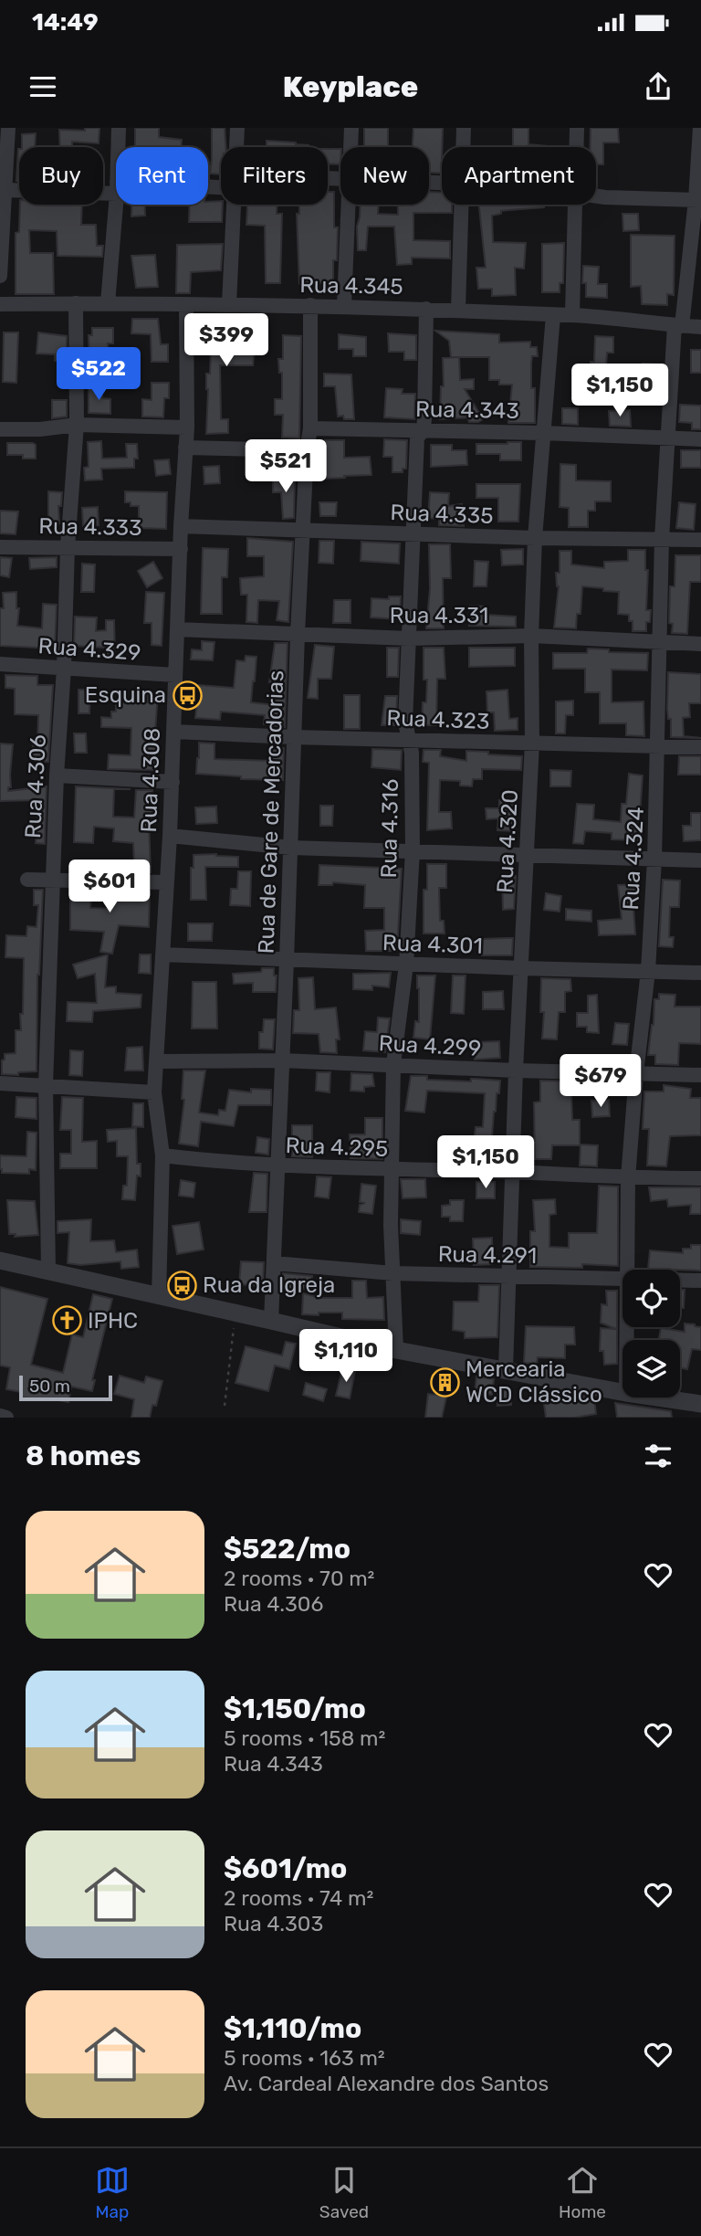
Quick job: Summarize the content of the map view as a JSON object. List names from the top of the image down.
{
  "streets": {
    "street": [
      "Rua 4.345",
      "Rua 4.343",
      "Rua 4.335",
      "Rua 4.333",
      "Rua 4.331",
      "Rua 4.329",
      "Rua 4.323",
      "Rua 4.308",
      "Rua 4.306",
      "Rua de Gare de Mercadorias",
      "Rua 4.316",
      "Rua 4.320",
      "Rua 4.324",
      "Rua 4.301",
      "Rua 4.299",
      "Rua 4.295",
      "Rua 4.291"
    ]
  },
  "crossings": [
    ["Rua 4.345", "Rua 4.308"],
    ["Rua 4.345", "Rua 4.306"],
    ["Rua 4.345", "Rua de Gare de Mercadorias"],
    ["Rua 4.345", "Rua 4.316"],
    ["Rua 4.345", "Rua 4.320"],
    ["Rua 4.345", "Rua 4.324"],
    ["Rua 4.343", "Rua de Gare de Mercadorias"],
    ["Rua 4.343", "Rua 4.316"],
    ["Rua 4.343", "Rua 4.320"],
    ["Rua 4.343", "Rua 4.324"],
    ["Rua 4.335", "Rua 4.308"],
    ["Rua 4.335", "Rua de Gare de Mercadorias"],
    ["Rua 4.335", "Rua 4.316"],
    ["Rua 4.335", "Rua 4.320"],
    ["Rua 4.335", "Rua 4.324"],
    ["Rua 4.333", "Rua 4.308"],
    ["Rua 4.333", "Rua 4.306"],
    ["Rua 4.331", "Rua 4.308"],
    ["Rua 4.331", "Rua de Gare de Mercadorias"],
    ["Rua 4.331", "Rua 4.316"],
    ["Rua 4.331", "Rua 4.320"],
    ["Rua 4.331", "Rua 4.324"],
    ["Rua 4.329", "Rua 4.308"],
    ["Rua 4.329", "Rua 4.306"],
    ["Rua 4.323", "Rua 4.308"],
    ["Rua 4.323", "Rua de Gare de Mercadorias"],
    ["Rua 4.323", "Rua 4.316"],
    ["Rua 4.323", "Rua 4.320"],
    ["Rua 4.323", "Rua 4.324"],
    ["Rua 4.308", "Rua 4.301"],
    ["Rua 4.308", "Rua 4.299"],
    ["Rua 4.308", "Rua 4.295"],
    ["Rua de Gare de Mercadorias", "Rua 4.301"],
    ["Rua de Gare de Mercadorias", "Rua 4.299"],
    ["Rua de Gare de Mercadorias", "Rua 4.295"],
    ["Rua de Gare de Mercadorias", "Rua 4.291"],
    ["Rua 4.316", "Rua 4.301"],
    ["Rua 4.316", "Rua 4.299"],
    ["Rua 4.316", "Rua 4.295"],
    ["Rua 4.316", "Rua 4.291"],
    ["Rua 4.320", "Rua 4.301"],
    ["Rua 4.320", "Rua 4.299"],
    ["Rua 4.320", "Rua 4.295"],
    ["Rua 4.320", "Rua 4.291"],
    ["Rua 4.324", "Rua 4.301"],
    ["Rua 4.324", "Rua 4.299"],
    ["Rua 4.324", "Rua 4.295"]
  ],
  "places": {
    "bus stop": ["Esquina", "Rua da Igreja"],
    "church": ["IPHC"],
    "building": ["Mercearia WCD Clássico"]
  },
  "scale_bar": "50 m",
  "page": {
    "status": "14:49",
    "header": "Keyplace",
    "chip": [
      "Buy",
      "Rent",
      "Filters",
      "New",
      "Apartment"
    ],
    "price": [
      "$399",
      "$522",
      "$1,150",
      "$521",
      "$601",
      "$679",
      "$1,150",
      "$1,110"
    ],
    "scale": "50 m",
    "heading": "8 homes",
    "list": [
      {
        "name": "$522/mo",
        "note": "2 rooms · 70 m² · Rua 4.306"
      },
      {
        "name": "$1,150/mo",
        "note": "5 rooms · 158 m² · Rua 4.343"
      },
      {
        "name": "$601/mo",
        "note": "2 rooms · 74 m² · Rua 4.303"
      },
      {
        "name": "$1,110/mo",
        "note": "5 rooms · 163 m² · Av. Cardeal Alexandre dos Santos"
      }
    ],
    "tabs": ["Map", "Saved", "Home"]
  }
}
